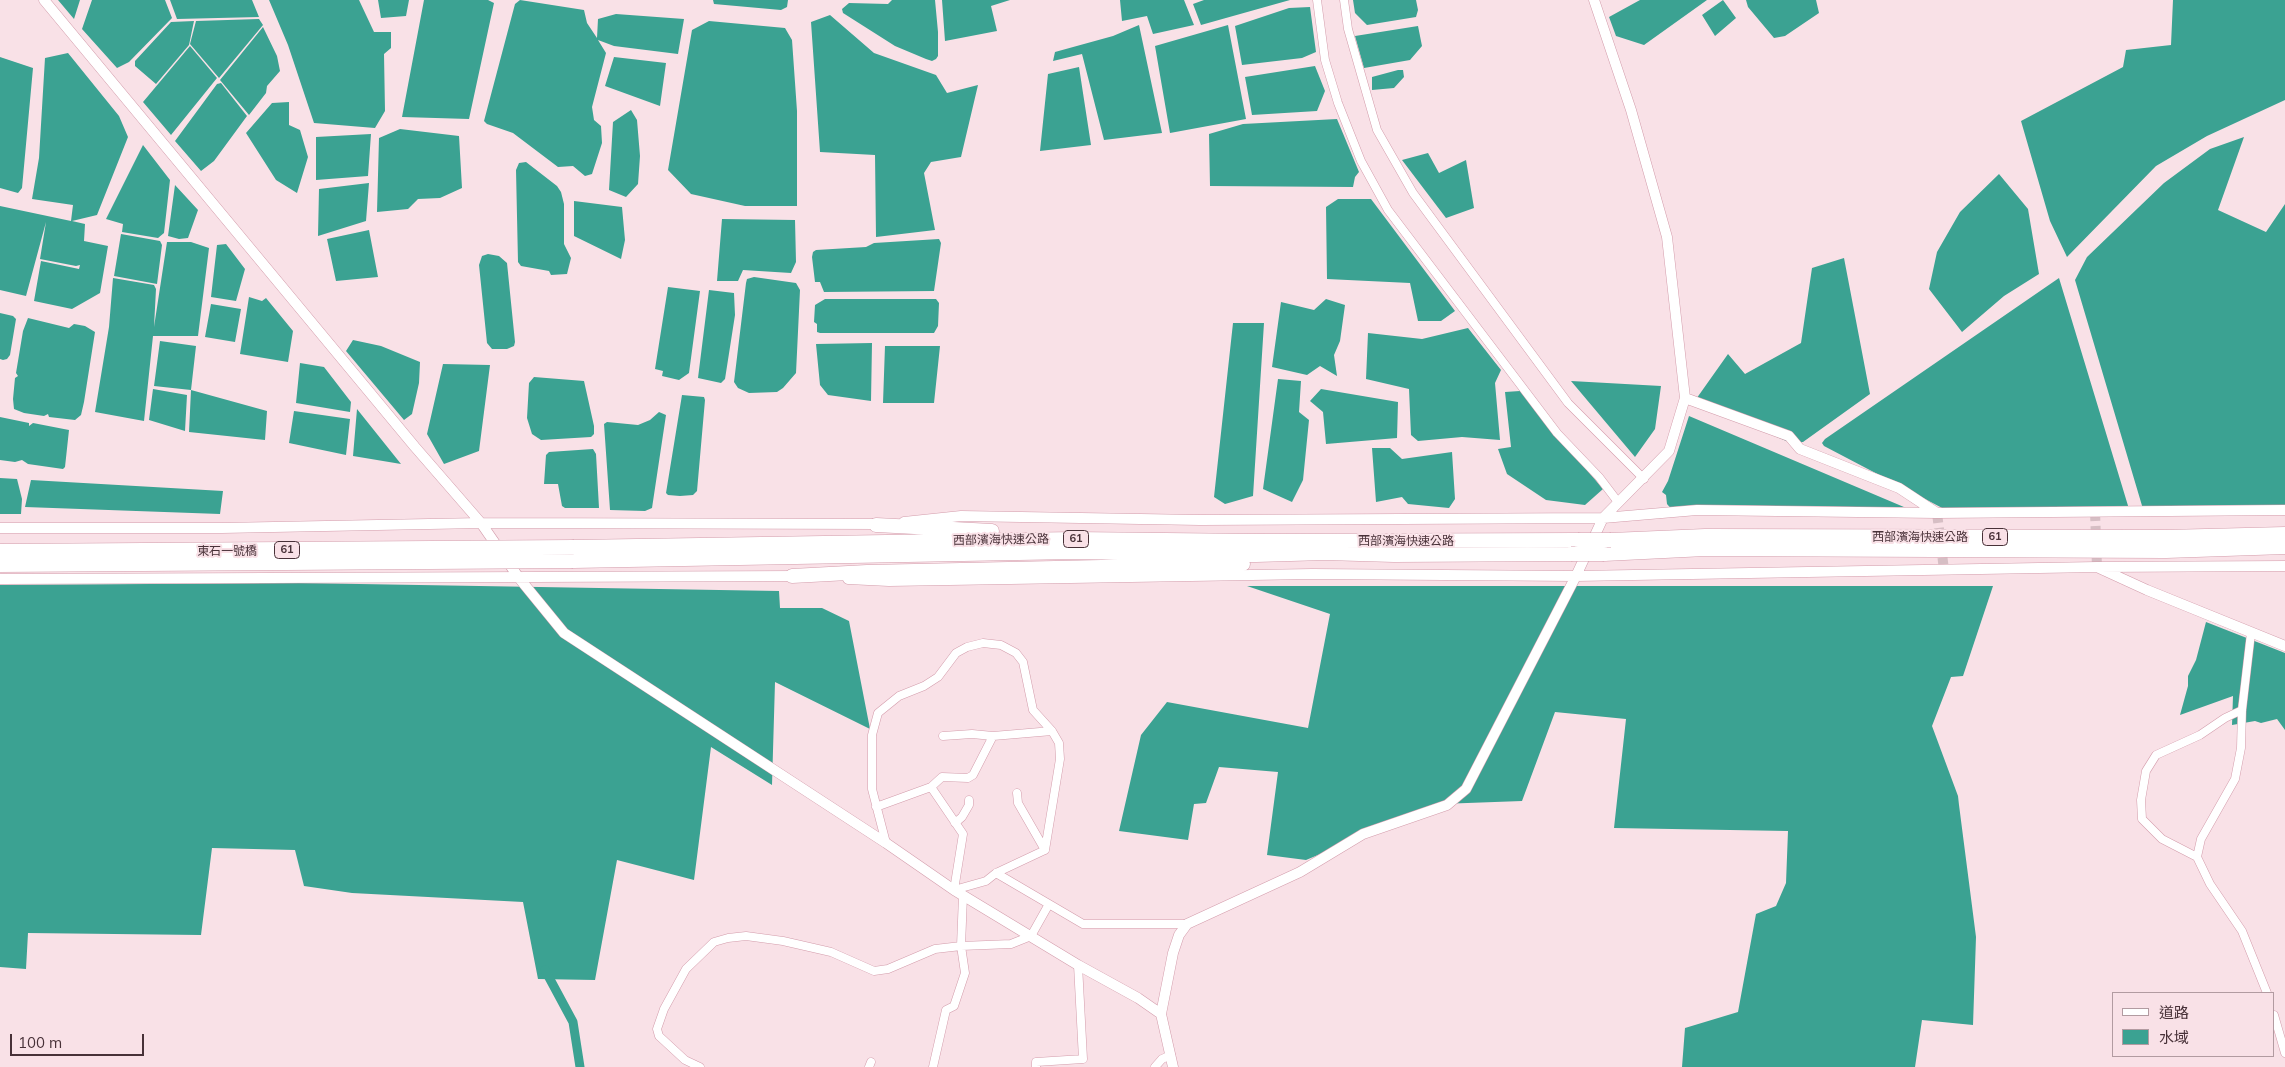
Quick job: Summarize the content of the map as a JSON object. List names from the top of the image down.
{
  "streets": {
    "highway": ["西部濱海快速公路", "61", "東石一號橋"]
  },
  "crossings": [
    ["西部濱海快速公路", "東石一號橋"]
  ],
  "legend": ["道路", "水域"],
  "scale_bar": "100 m"
}
